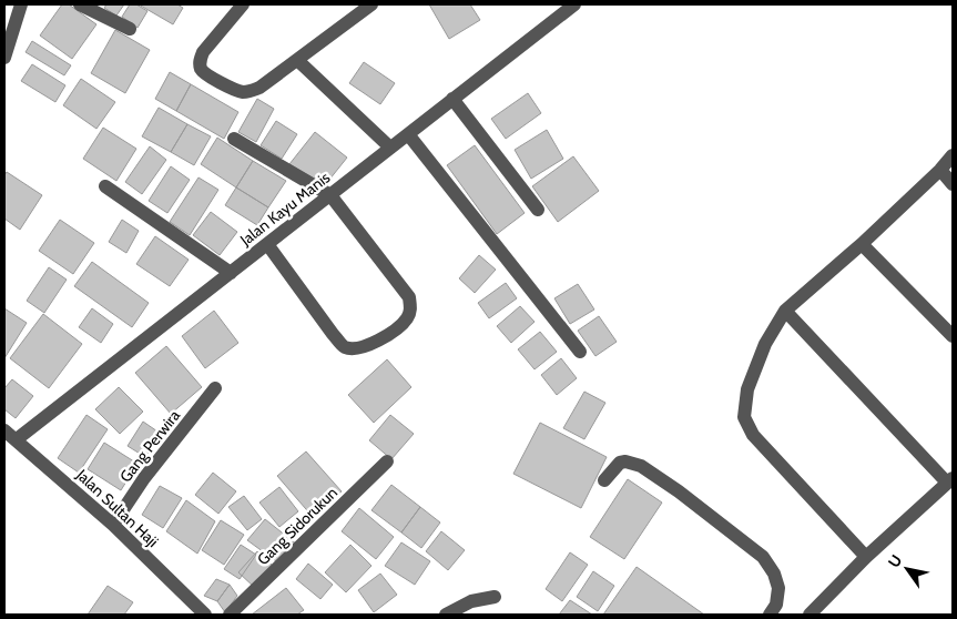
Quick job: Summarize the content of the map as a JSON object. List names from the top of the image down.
{
  "streets": {
    "street": [
      "Jalan Kayu Manis",
      "Gang Perwira",
      "Jalan Sultan Haji",
      "Gang Sidorukun"
    ]
  },
  "crossings": [
    ["Jalan Kayu Manis", "Jalan Sultan Haji"],
    ["Gang Perwira", "Jalan Sultan Haji"]
  ],
  "north": "top left"
}
